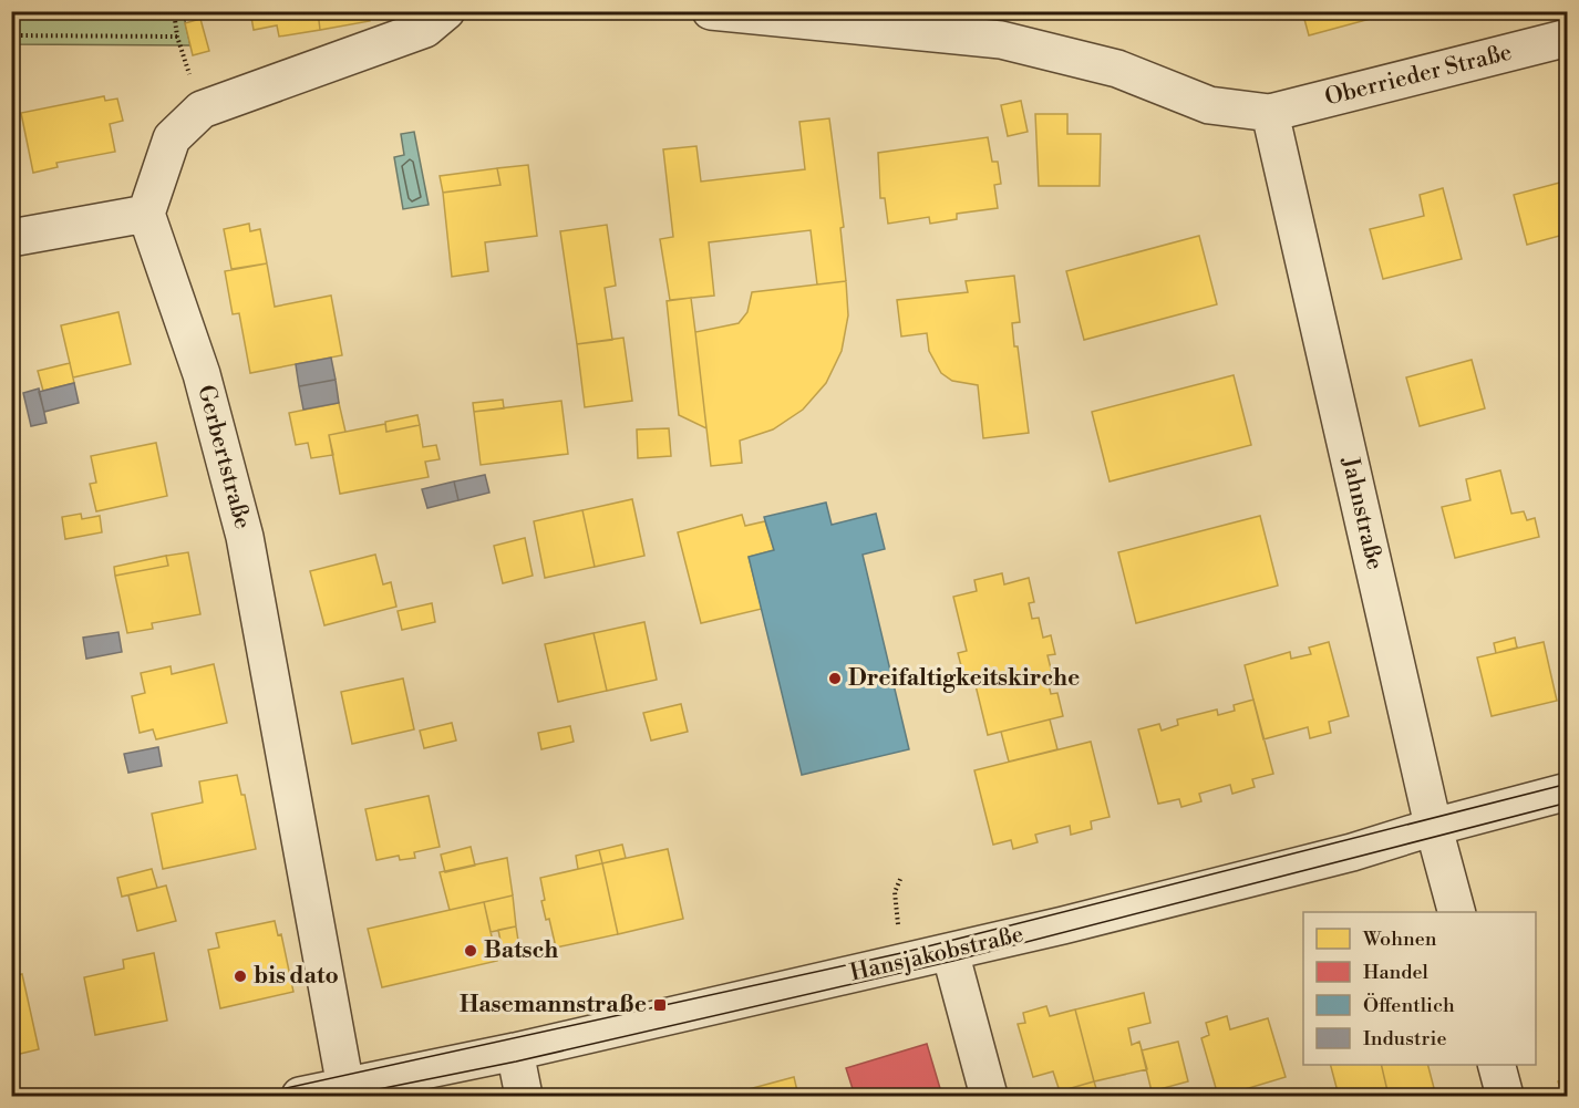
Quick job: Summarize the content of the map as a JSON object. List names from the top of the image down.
{
  "streets": {
    "street": [
      "Oberrieder Straße",
      "Gerbertstraße",
      "Jahnstraße",
      "Hansjakobstraße"
    ]
  },
  "crossings": [
    ["Oberrieder Straße", "Jahnstraße"],
    ["Gerbertstraße", "Hansjakobstraße"],
    ["Jahnstraße", "Hansjakobstraße"]
  ],
  "places": {
    "other": ["Dreifaltigkeitskirche", "Batsch", "bis dato"],
    "transit": ["Hasemannstraße"]
  },
  "legend": [
    "Wohnen",
    "Handel",
    "Öffentlich",
    "Industrie"
  ]
}
